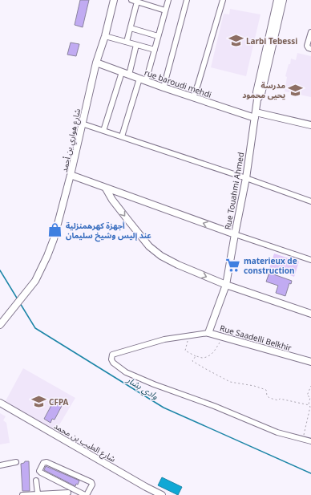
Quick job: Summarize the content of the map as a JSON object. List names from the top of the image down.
{
  "streets": {
    "street": [
      "rue baroudi mehdi",
      "شارع هواري بن أحمد",
      "Rue Touahmi Ahmed",
      "Rue Saadelli Belkhir",
      "شارع الطيب بن محمد"
    ]
  },
  "crossings": [
    ["rue baroudi mehdi", "شارع هواري بن أحمد"],
    ["rue baroudi mehdi", "Rue Touahmi Ahmed"],
    ["Rue Touahmi Ahmed", "Rue Saadelli Belkhir"]
  ],
  "water": ["وادي بشار"],
  "places": {
    "school or university": ["Larbi Tebessi", "مدرسة يحيى محمود", "CFPA"],
    "shop": ["أجهزة كهرهمنزلية عند إليس وشيخ سليمان"],
    "supermarket": ["materieux de construction"]
  }
}
